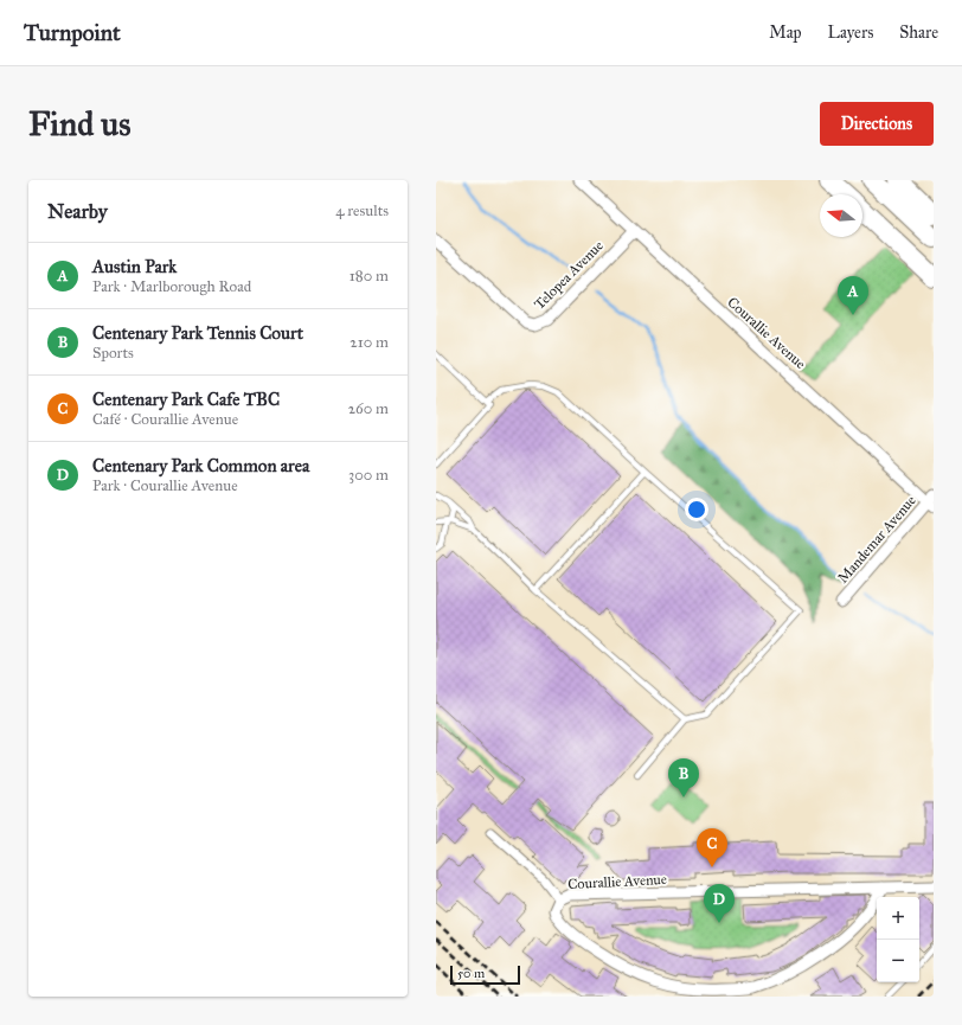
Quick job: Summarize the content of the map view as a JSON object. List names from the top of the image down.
{
  "streets": {
    "street": ["Telopea Avenue", "Courallie Avenue", "Mandemar Avenue"]
  },
  "crossings": [
    ["Telopea Avenue", "Courallie Avenue"],
    ["Courallie Avenue", "Mandemar Avenue"]
  ],
  "scale_bar": "50 m",
  "north": "left",
  "page": {
    "header": "Turnpoint",
    "nav": ["Map", "Layers", "Share"],
    "buttons": "Directions",
    "title": "Find us",
    "heading": ["Nearby", "4 results"],
    "list": [
      {
        "mark": "A",
        "name": "Austin Park",
        "note": "Park · Marlborough Road",
        "value": "180 m"
      },
      {
        "mark": "B",
        "name": "Centenary Park Tennis Court",
        "note": "Sports",
        "value": "210 m"
      },
      {
        "mark": "C",
        "name": "Centenary Park Cafe TBC",
        "note": "Café · Courallie Avenue",
        "value": "260 m"
      },
      {
        "mark": "D",
        "name": "Centenary Park Common area",
        "note": "Park · Courallie Avenue",
        "value": "300 m"
      }
    ],
    "pins": [
      "A",
      "B",
      "C",
      "D"
    ],
    "map_buttons": ["+", "−"],
    "scale": "50 m"
  }
}
